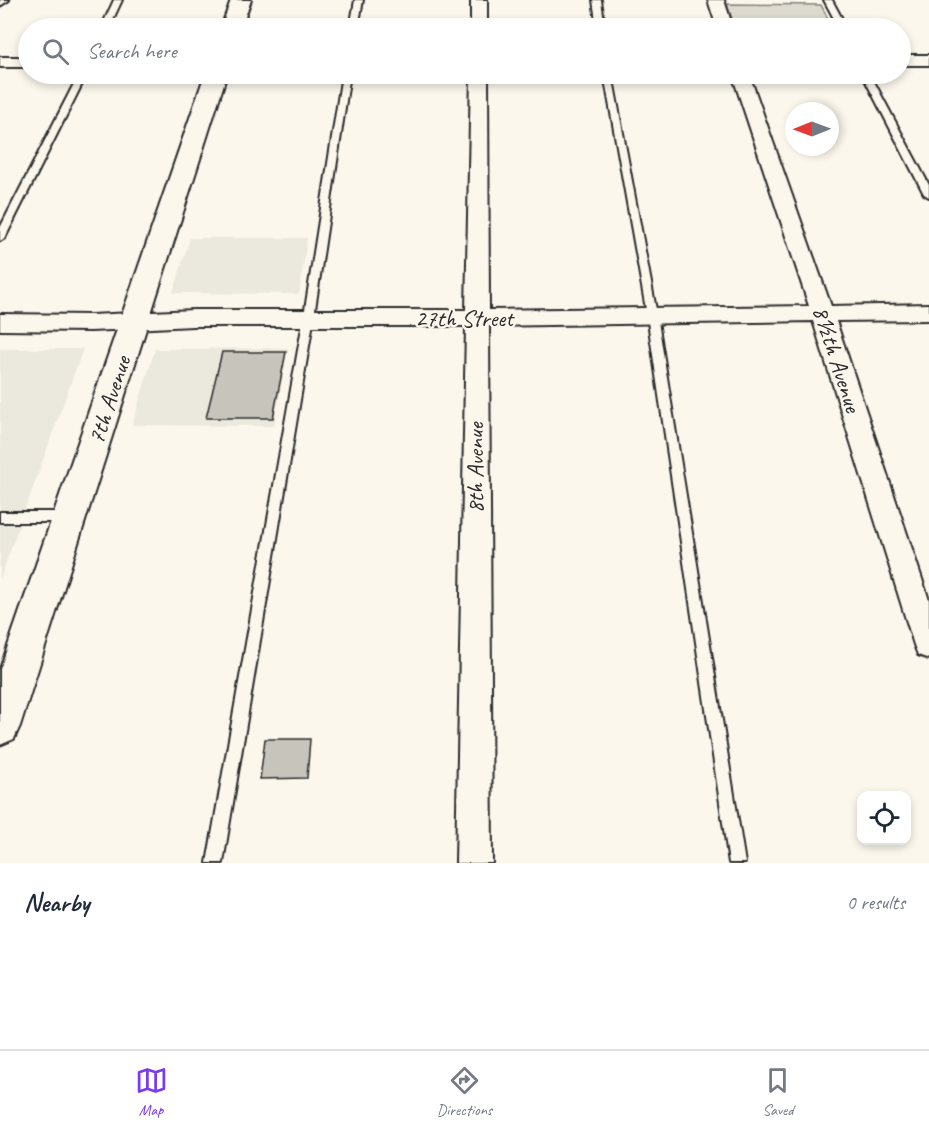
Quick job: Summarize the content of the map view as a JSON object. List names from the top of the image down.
{
  "streets": {
    "street": [
      "27th Street",
      "8½th Avenue",
      "7th Avenue",
      "8th Avenue"
    ]
  },
  "crossings": [
    ["27th Street", "8½th Avenue"],
    ["27th Street", "7th Avenue"],
    ["27th Street", "8th Avenue"]
  ],
  "north": "left",
  "page": {
    "search": "Search here",
    "heading": ["Nearby", "0 results"],
    "nav": ["Map", "Directions", "Saved"]
  }
}
